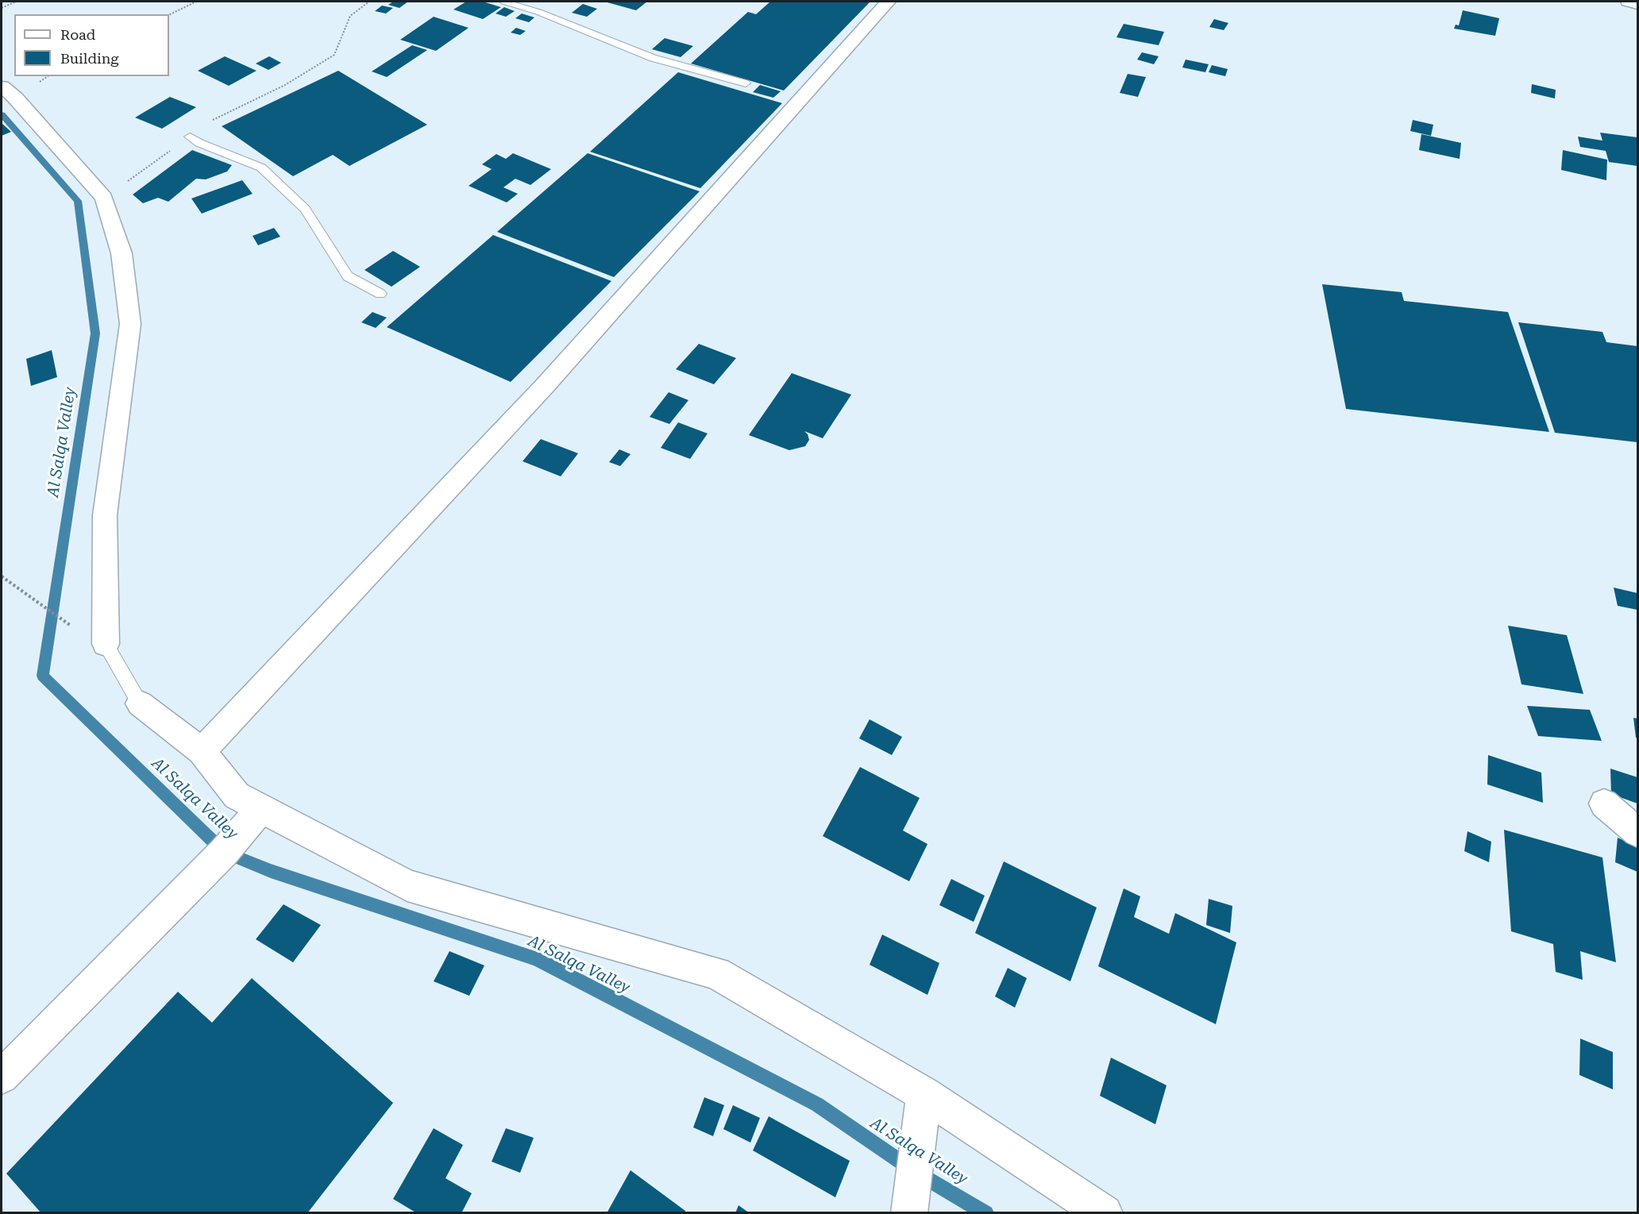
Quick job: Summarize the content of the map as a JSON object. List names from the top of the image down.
{
  "water": ["Al Salqa Valley"],
  "legend": ["Road", "Building"]
}
